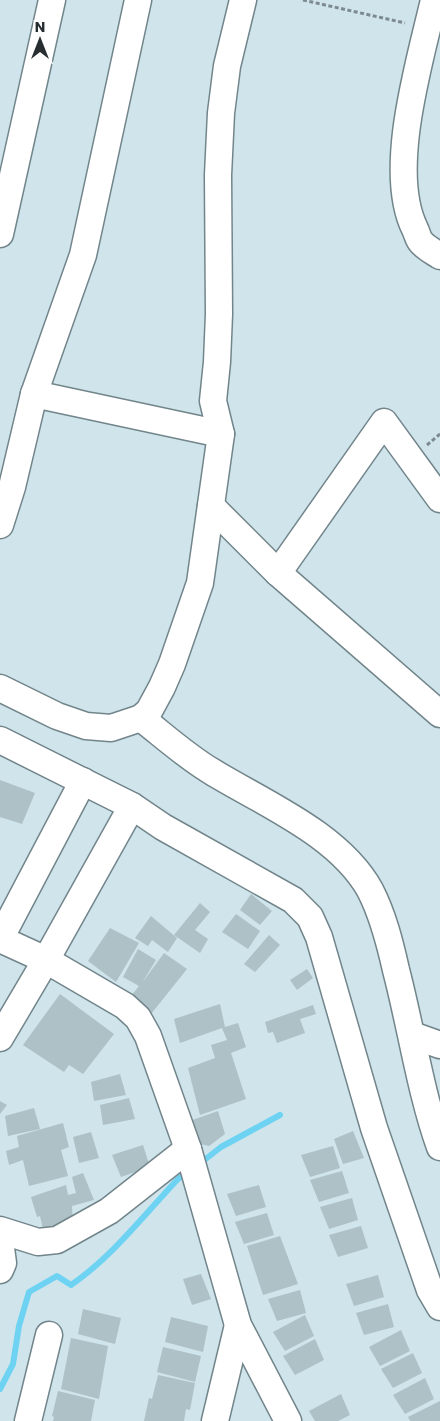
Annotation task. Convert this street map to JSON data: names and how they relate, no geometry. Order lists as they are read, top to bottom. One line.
{"north":"top"}
